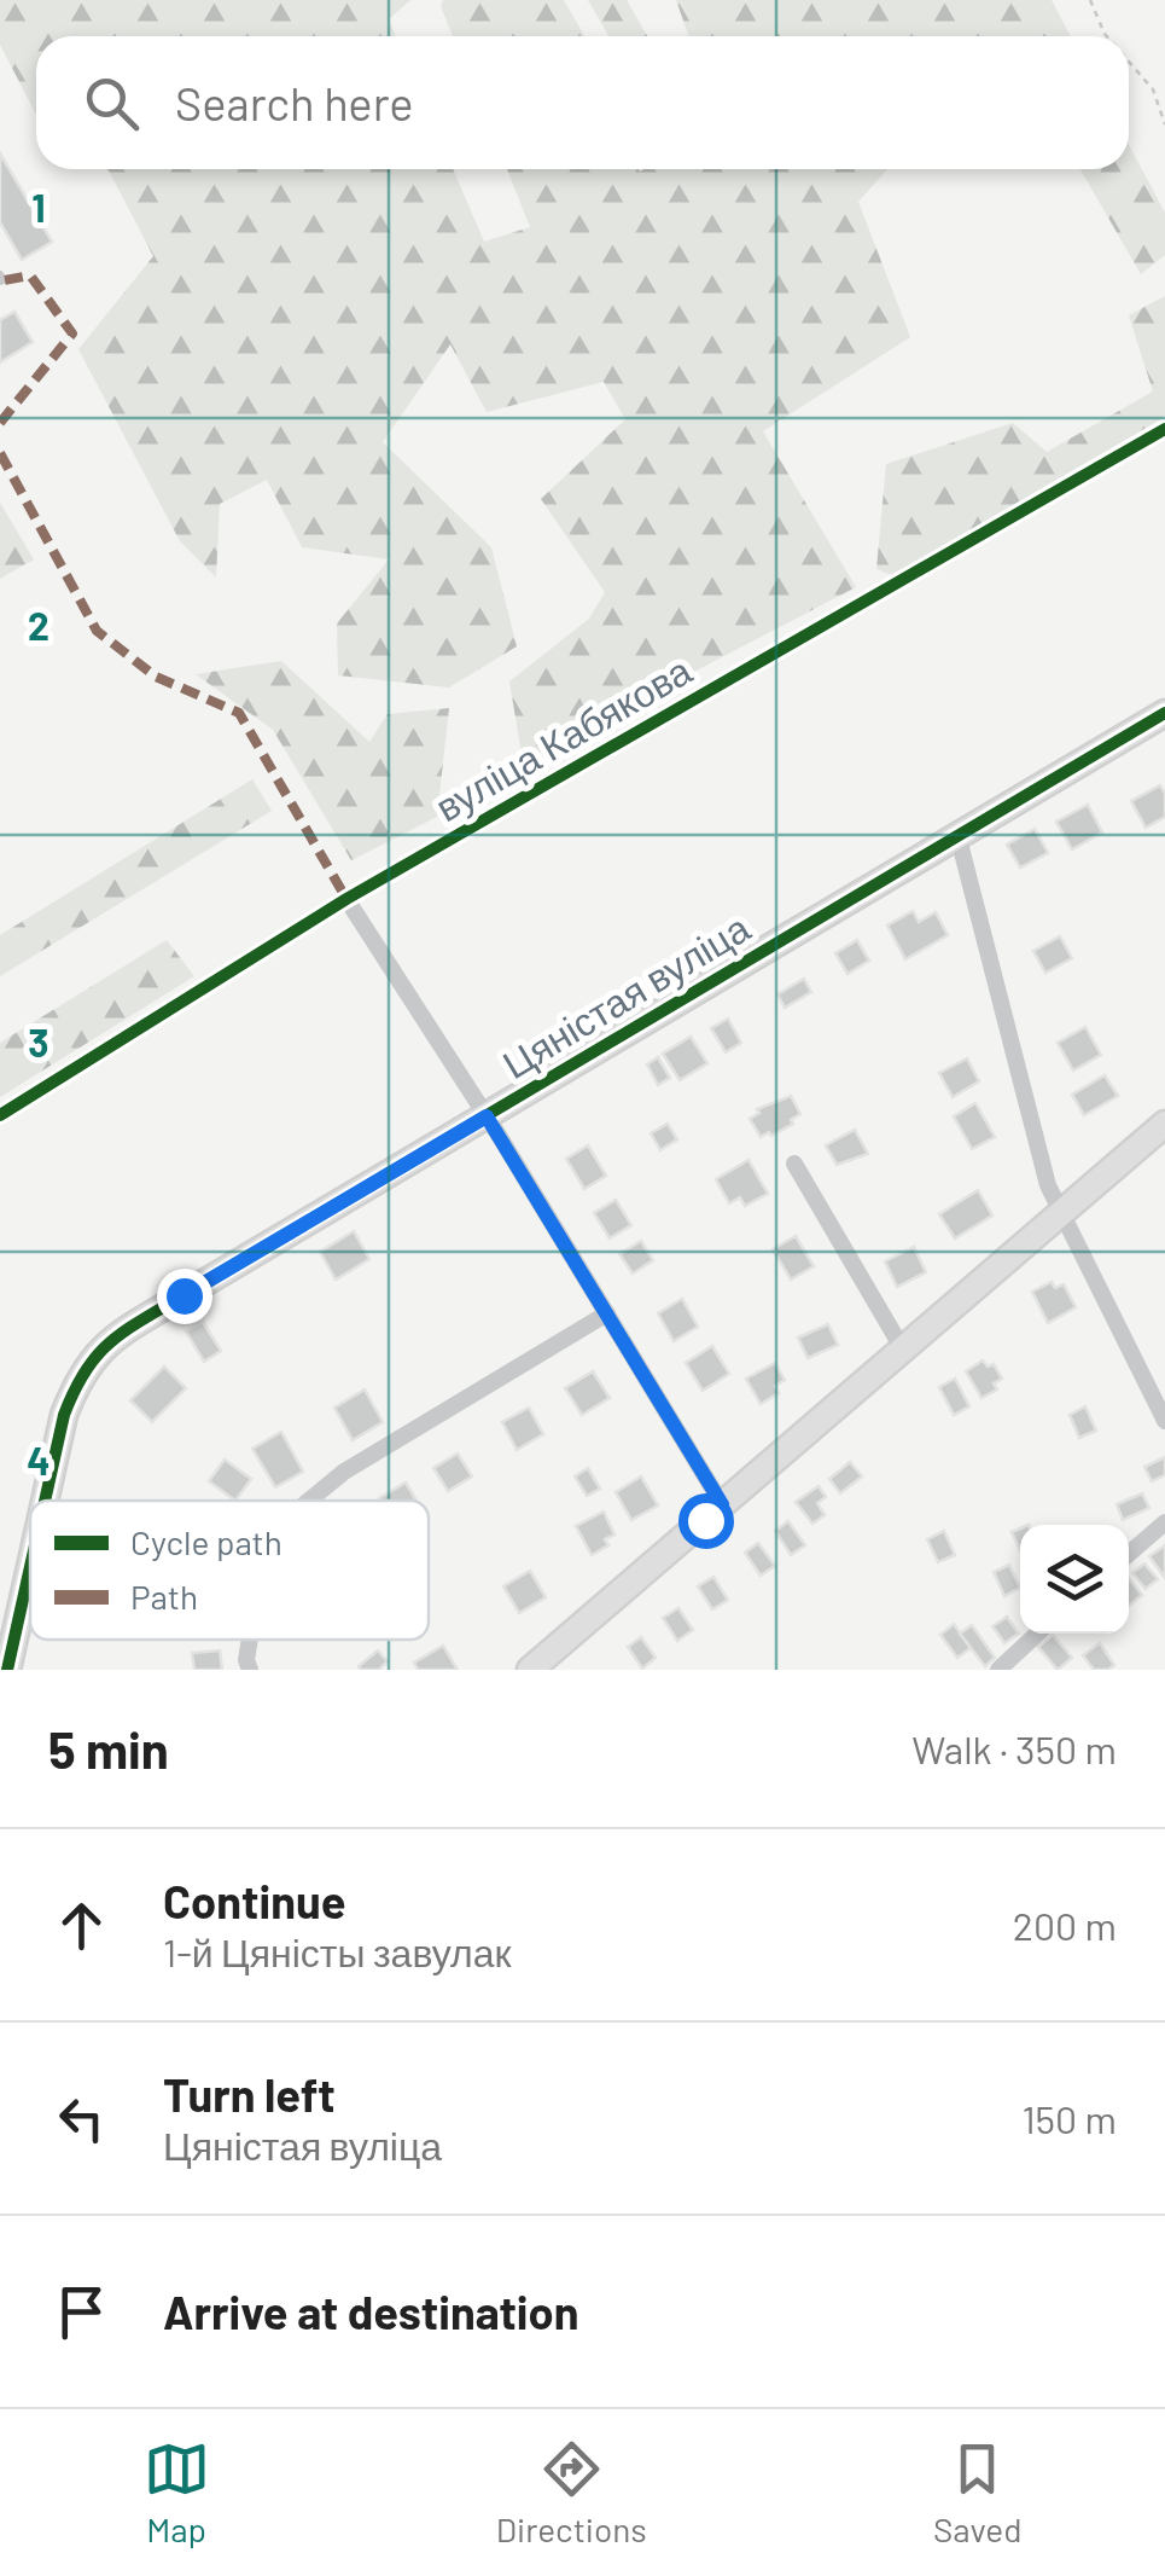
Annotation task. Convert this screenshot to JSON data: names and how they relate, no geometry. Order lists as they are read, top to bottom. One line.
{"streets":{"street":["вуліца Кабякова","Цяністая вуліца"]},"legend":["Cycle path","Path"],"page":{"search":"Search here","heading":["5 min","Walk · 350 m"],"list":[["Continue","1-й Цяністы завулак","200 m"],["Turn left","Цяністая вуліца","150 m"],"Arrive at destination"],"nav":["Map","Directions","Saved"]},"grid":{"rows":["1","2","3","4"]}}
